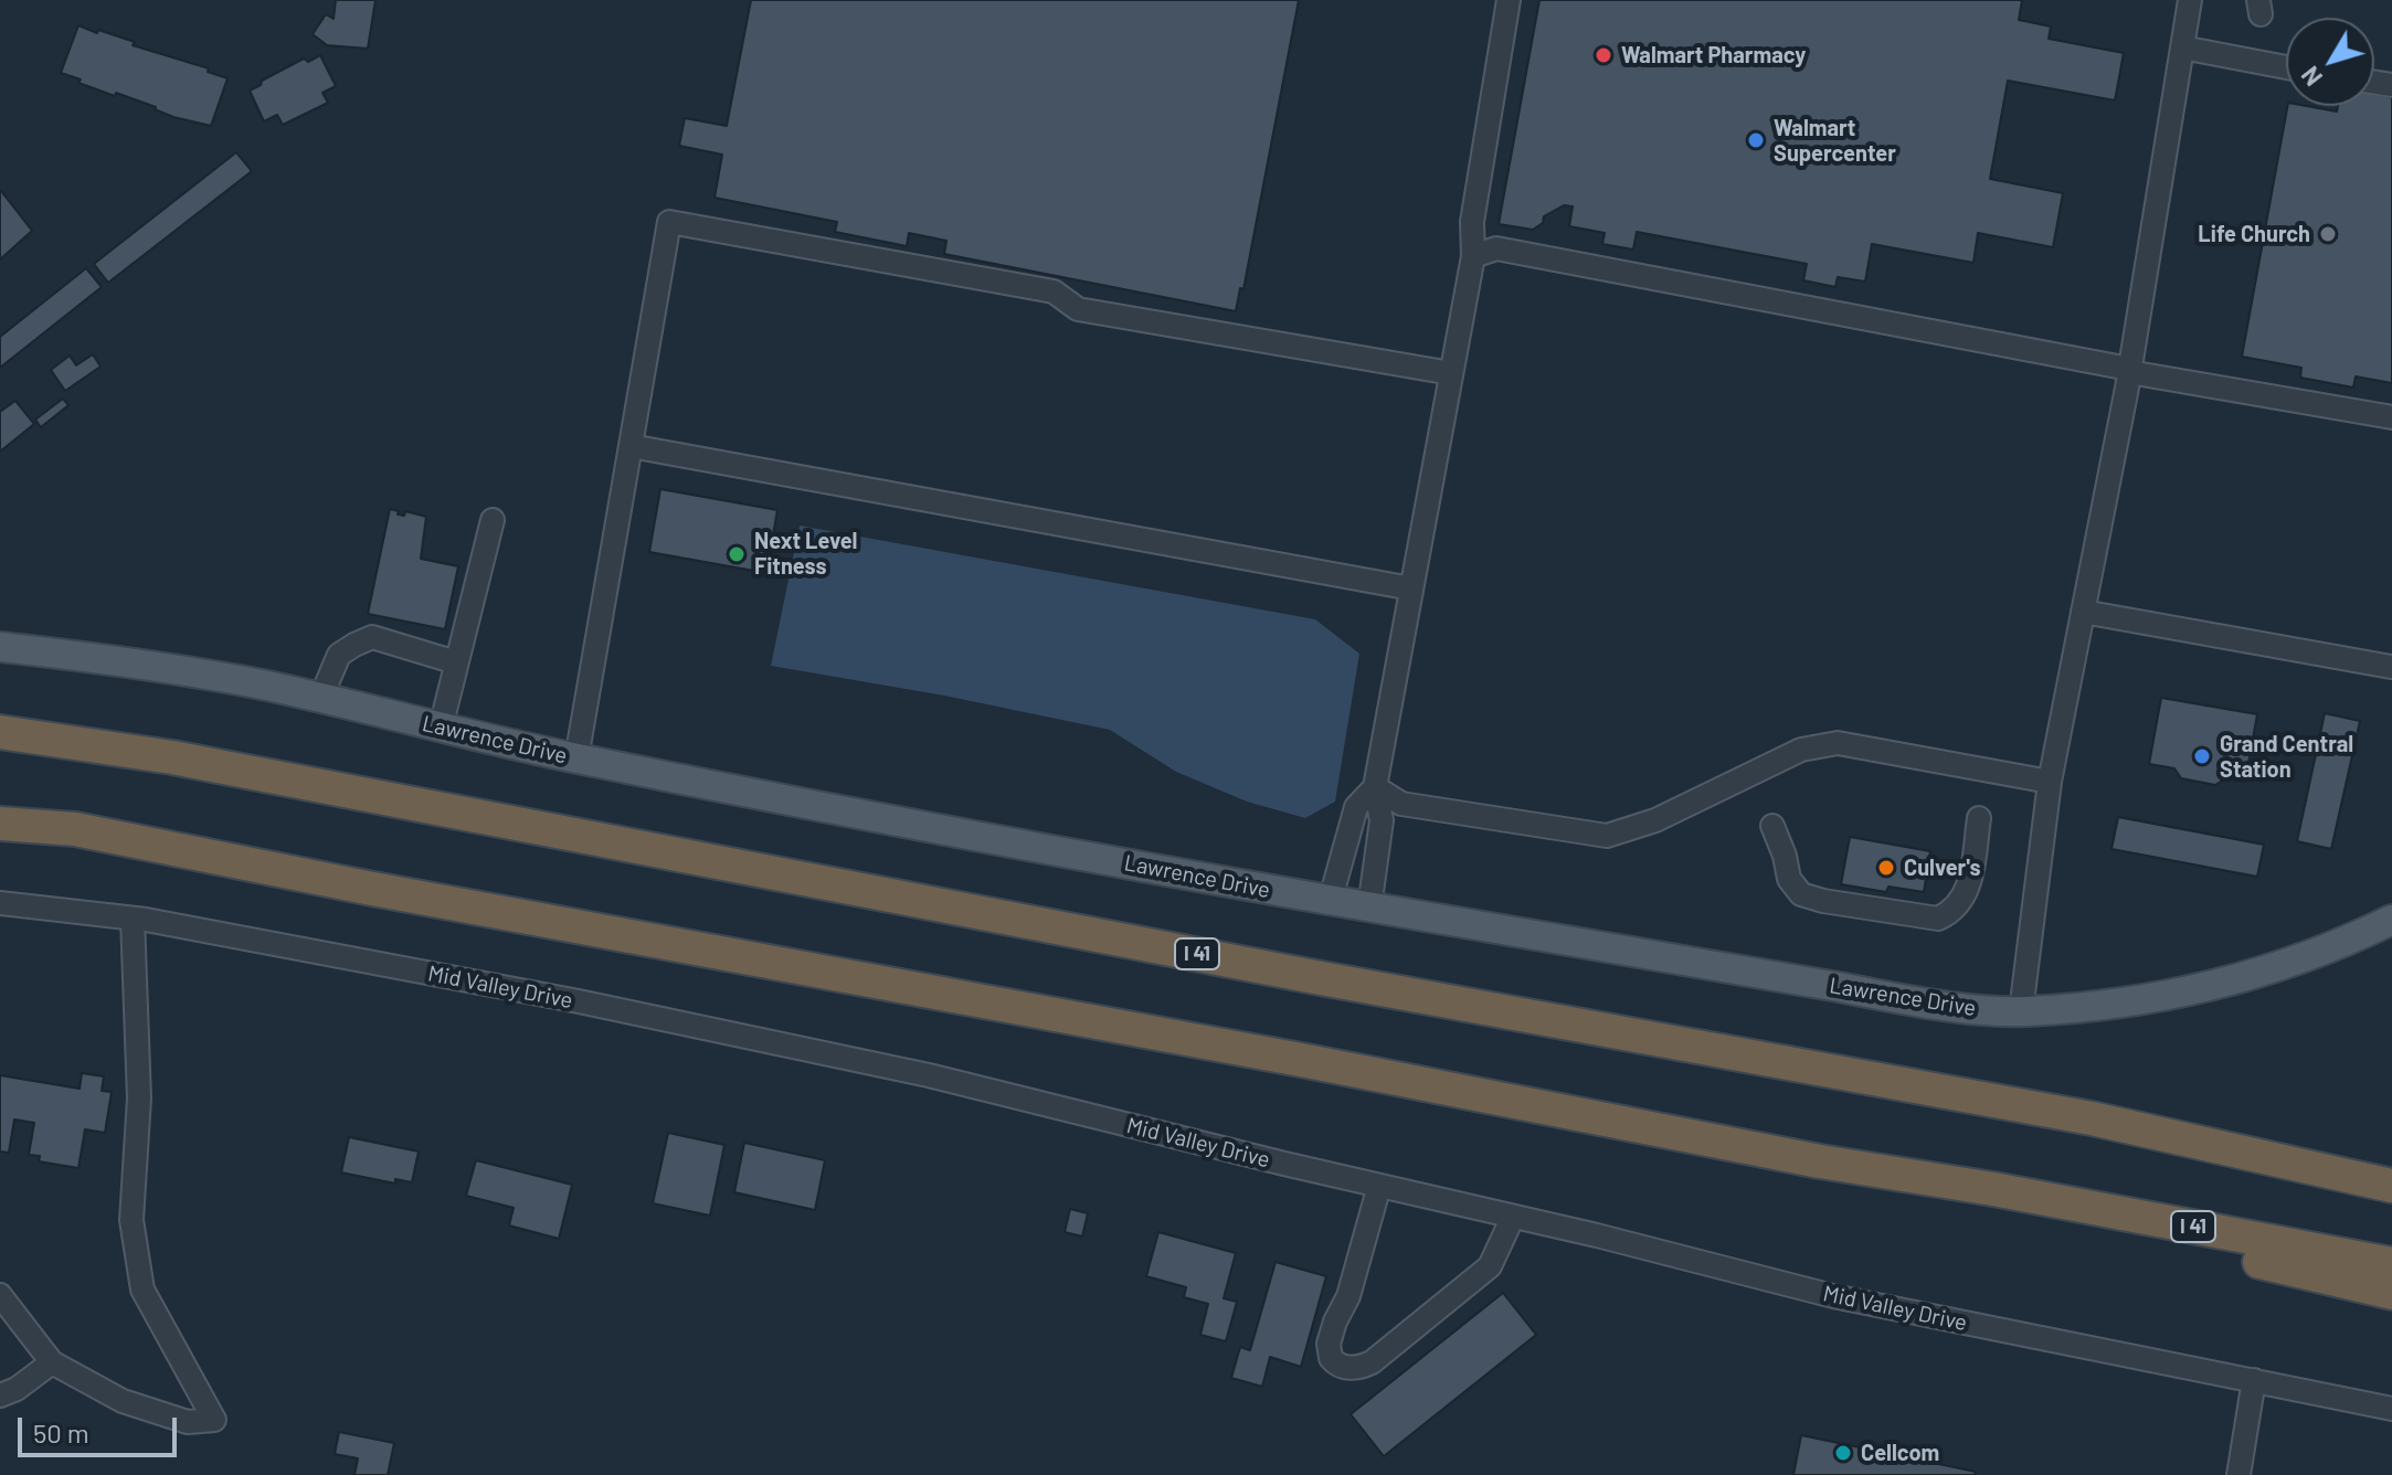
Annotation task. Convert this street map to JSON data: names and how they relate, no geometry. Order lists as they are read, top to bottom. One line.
{"streets":{"highway":["I 41"],"main road":["Lawrence Drive"],"street":["Mid Valley Drive"]},"places":["Walmart Pharmacy","Walmart Supercenter","Life Church","Next Level Fitness","Grand Central Station","Culver's","Cellcom"],"scale_bar":"50 m","north":"bottom left"}
